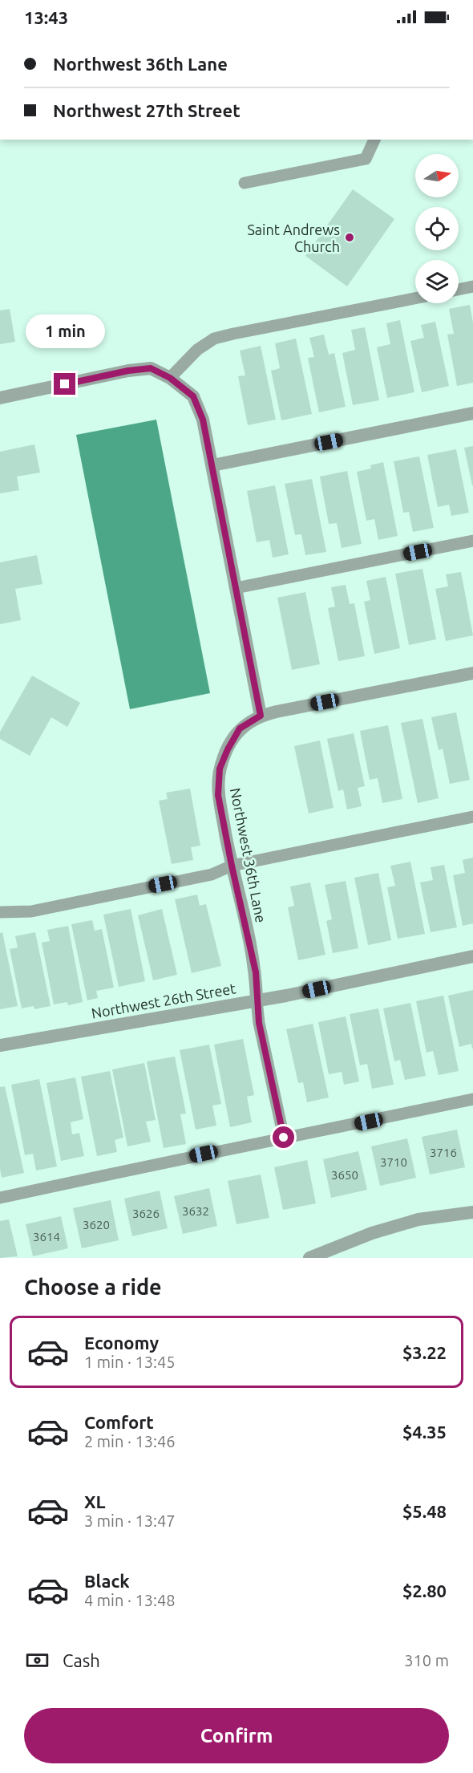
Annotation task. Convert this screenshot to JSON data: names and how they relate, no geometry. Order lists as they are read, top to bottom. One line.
{"streets":{"street":["Northwest 36th Lane","Northwest 26th Street"]},"crossings":[["Northwest 36th Lane","Northwest 26th Street"]],"places":["Saint Andrews Church"],"house_numbers":["3716","3710","3650","3632","3626","3620","3614"],"north":"right","page":{"status":"13:43","banner":["Northwest 36th Lane","Northwest 27th Street"],"bubble":"1 min","heading":"Choose a ride","list":[{"name":"Economy","note":"1 min · 13:45","value":"$3.22"},{"name":"Comfort","note":"2 min · 13:46","value":"$4.35"},{"name":"XL","note":"3 min · 13:47","value":"$5.48"},{"name":"Black","note":"4 min · 13:48","value":"$2.80"}],"pay":["Cash","310 m"],"buttons":"Confirm"}}
